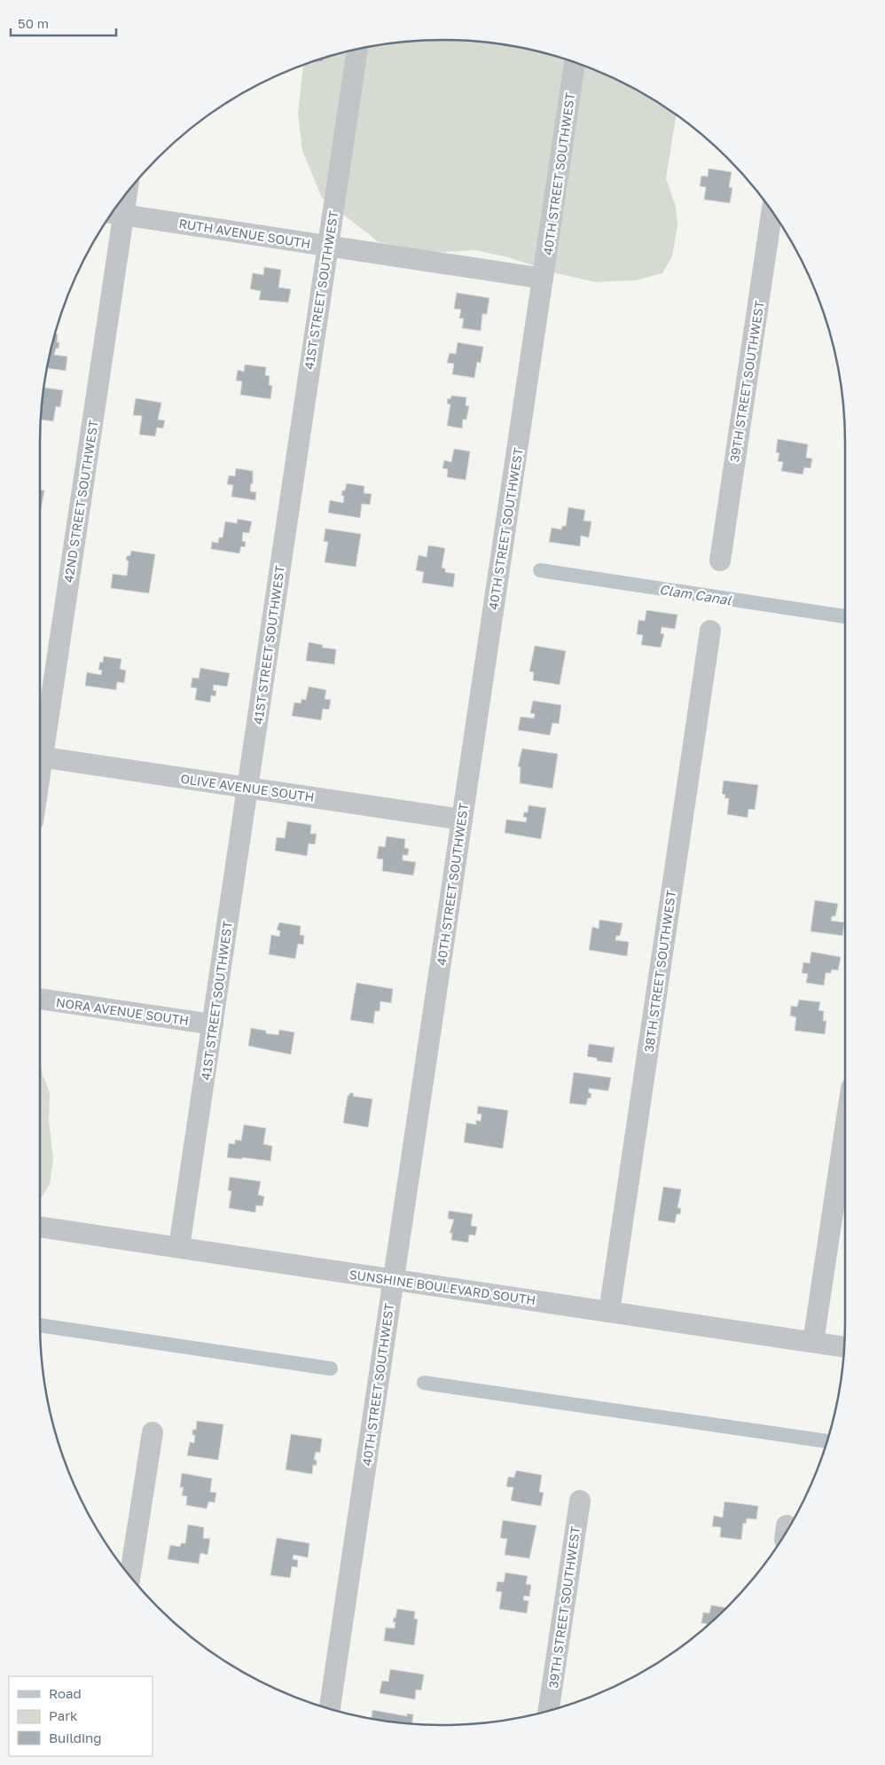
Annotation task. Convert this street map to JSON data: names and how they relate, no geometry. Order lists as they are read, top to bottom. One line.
{"streets":{"street":["40TH STREET SOUTHWEST","RUTH AVENUE SOUTH","41ST STREET SOUTHWEST","39TH STREET SOUTHWEST","42ND STREET SOUTHWEST","OLIVE AVENUE SOUTH","38TH STREET SOUTHWEST","NORA AVENUE SOUTH","SUNSHINE BOULEVARD SOUTH"]},"crossings":[["40TH STREET SOUTHWEST","RUTH AVENUE SOUTH"],["40TH STREET SOUTHWEST","OLIVE AVENUE SOUTH"],["40TH STREET SOUTHWEST","SUNSHINE BOULEVARD SOUTH"],["RUTH AVENUE SOUTH","41ST STREET SOUTHWEST"],["RUTH AVENUE SOUTH","42ND STREET SOUTHWEST"],["41ST STREET SOUTHWEST","OLIVE AVENUE SOUTH"],["41ST STREET SOUTHWEST","NORA AVENUE SOUTH"],["41ST STREET SOUTHWEST","SUNSHINE BOULEVARD SOUTH"],["38TH STREET SOUTHWEST","SUNSHINE BOULEVARD SOUTH"]],"water":["Clam Canal"],"legend":["Road","Park","Building"],"scale_bar":"50 m"}
